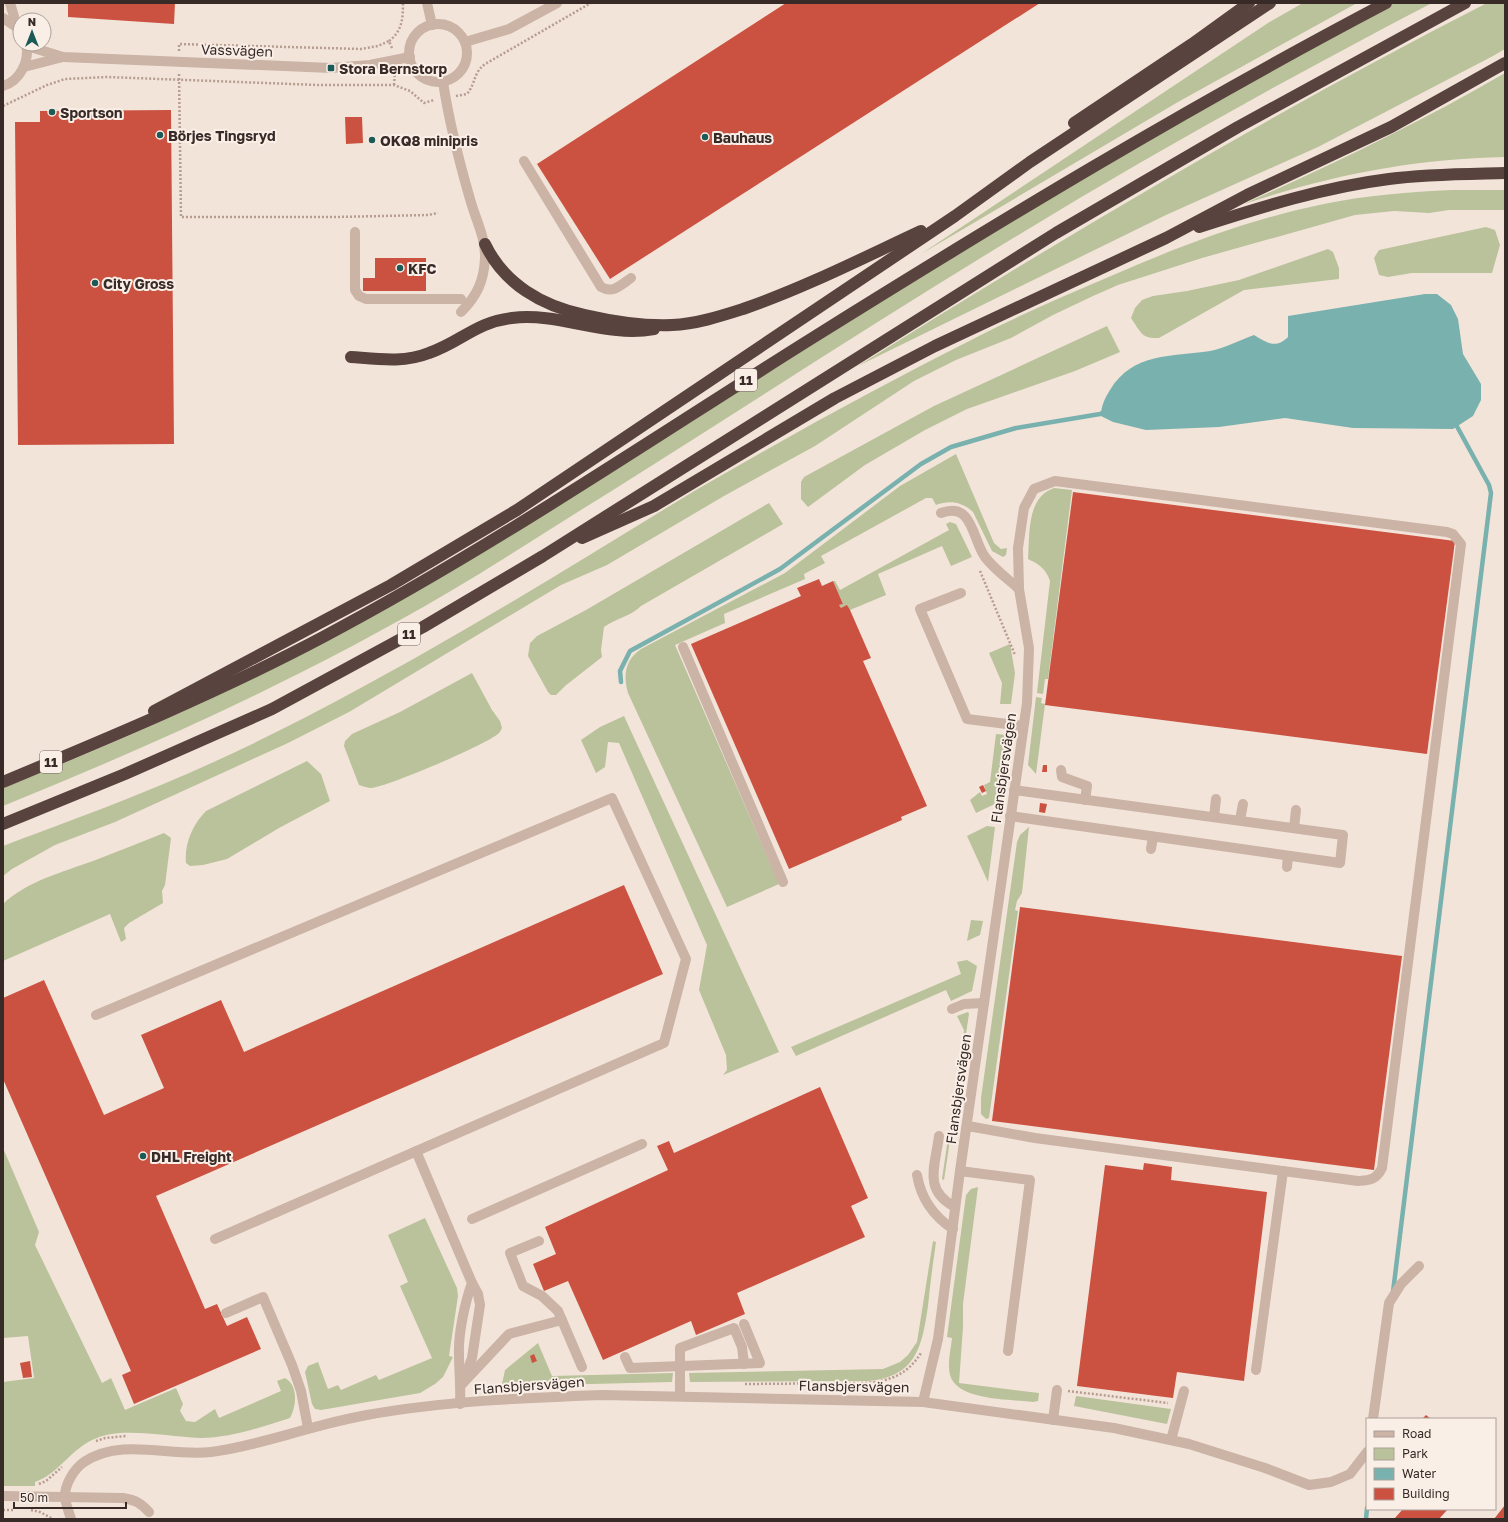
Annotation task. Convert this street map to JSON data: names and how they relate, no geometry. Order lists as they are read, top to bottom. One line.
{"streets":{"highway":["11"],"street":["Vassvägen","Flansbjersvägen"]},"places":{"transit":["Stora Bernstorp"],"other":["Sportson","Börjes Tingsryd","Bauhaus","OKQ8 minipris","KFC","City Gross","DHL Freight"]},"legend":["Road","Park","Water","Building"],"scale_bar":"50 m","north":"top"}
